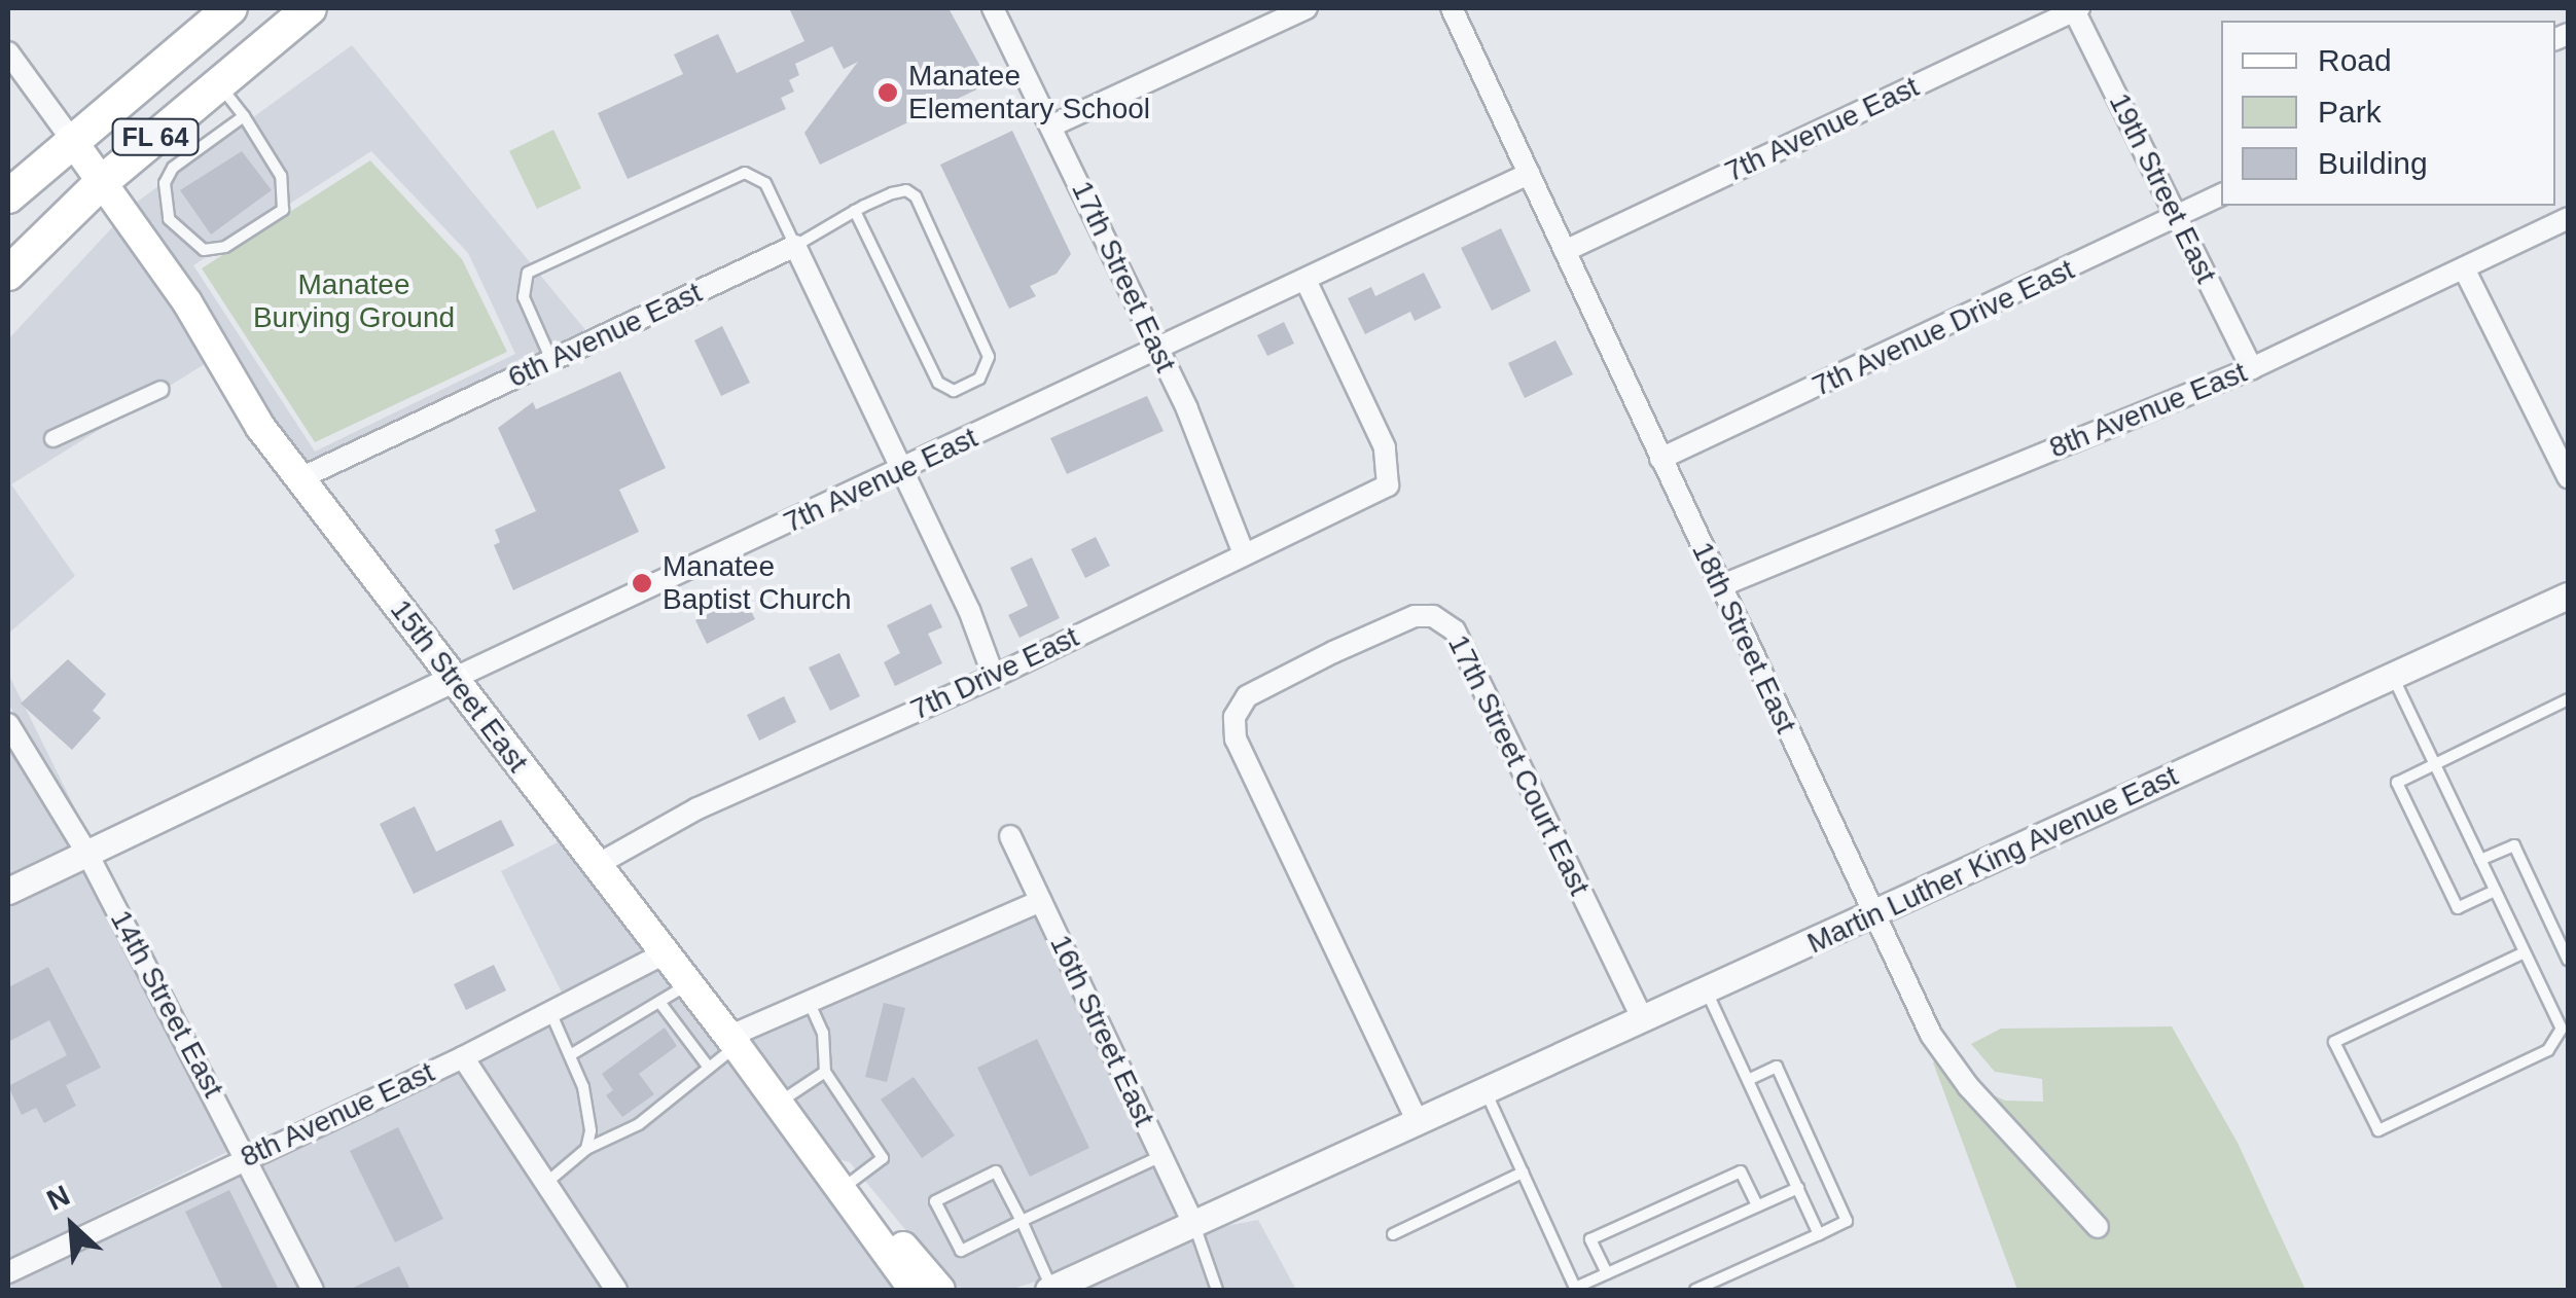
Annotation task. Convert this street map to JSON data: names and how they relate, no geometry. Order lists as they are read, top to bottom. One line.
{"streets":{"main road":["FL 64","15th Street East"],"street":["7th Avenue East","19th Street East","17th Street East","7th Avenue Drive East","6th Avenue East","8th Avenue East","18th Street East","7th Drive East","17th Street Court East","Martin Luther King Avenue East","14th Street East","16th Street East"]},"crossings":[["7th Avenue East","19th Street East"],["7th Avenue East","17th Street East"],["7th Avenue East","18th Street East"],["7th Avenue East","7th Drive East"],["7th Avenue East","15th Street East"],["7th Avenue East","14th Street East"],["FL 64","15th Street East"],["19th Street East","7th Avenue Drive East"],["19th Street East","8th Avenue East"],["17th Street East","7th Drive East"],["7th Avenue Drive East","18th Street East"],["6th Avenue East","15th Street East"],["8th Avenue East","18th Street East"],["8th Avenue East","15th Street East"],["8th Avenue East","14th Street East"],["18th Street East","Martin Luther King Avenue East"],["7th Drive East","15th Street East"],["17th Street Court East","Martin Luther King Avenue East"],["Martin Luther King Avenue East","16th Street East"]],"parks":["Manatee Burying Ground"],"places":["Manatee Elementary School","Manatee Baptist Church"],"legend":["Road","Park","Building"],"north":"top left"}
